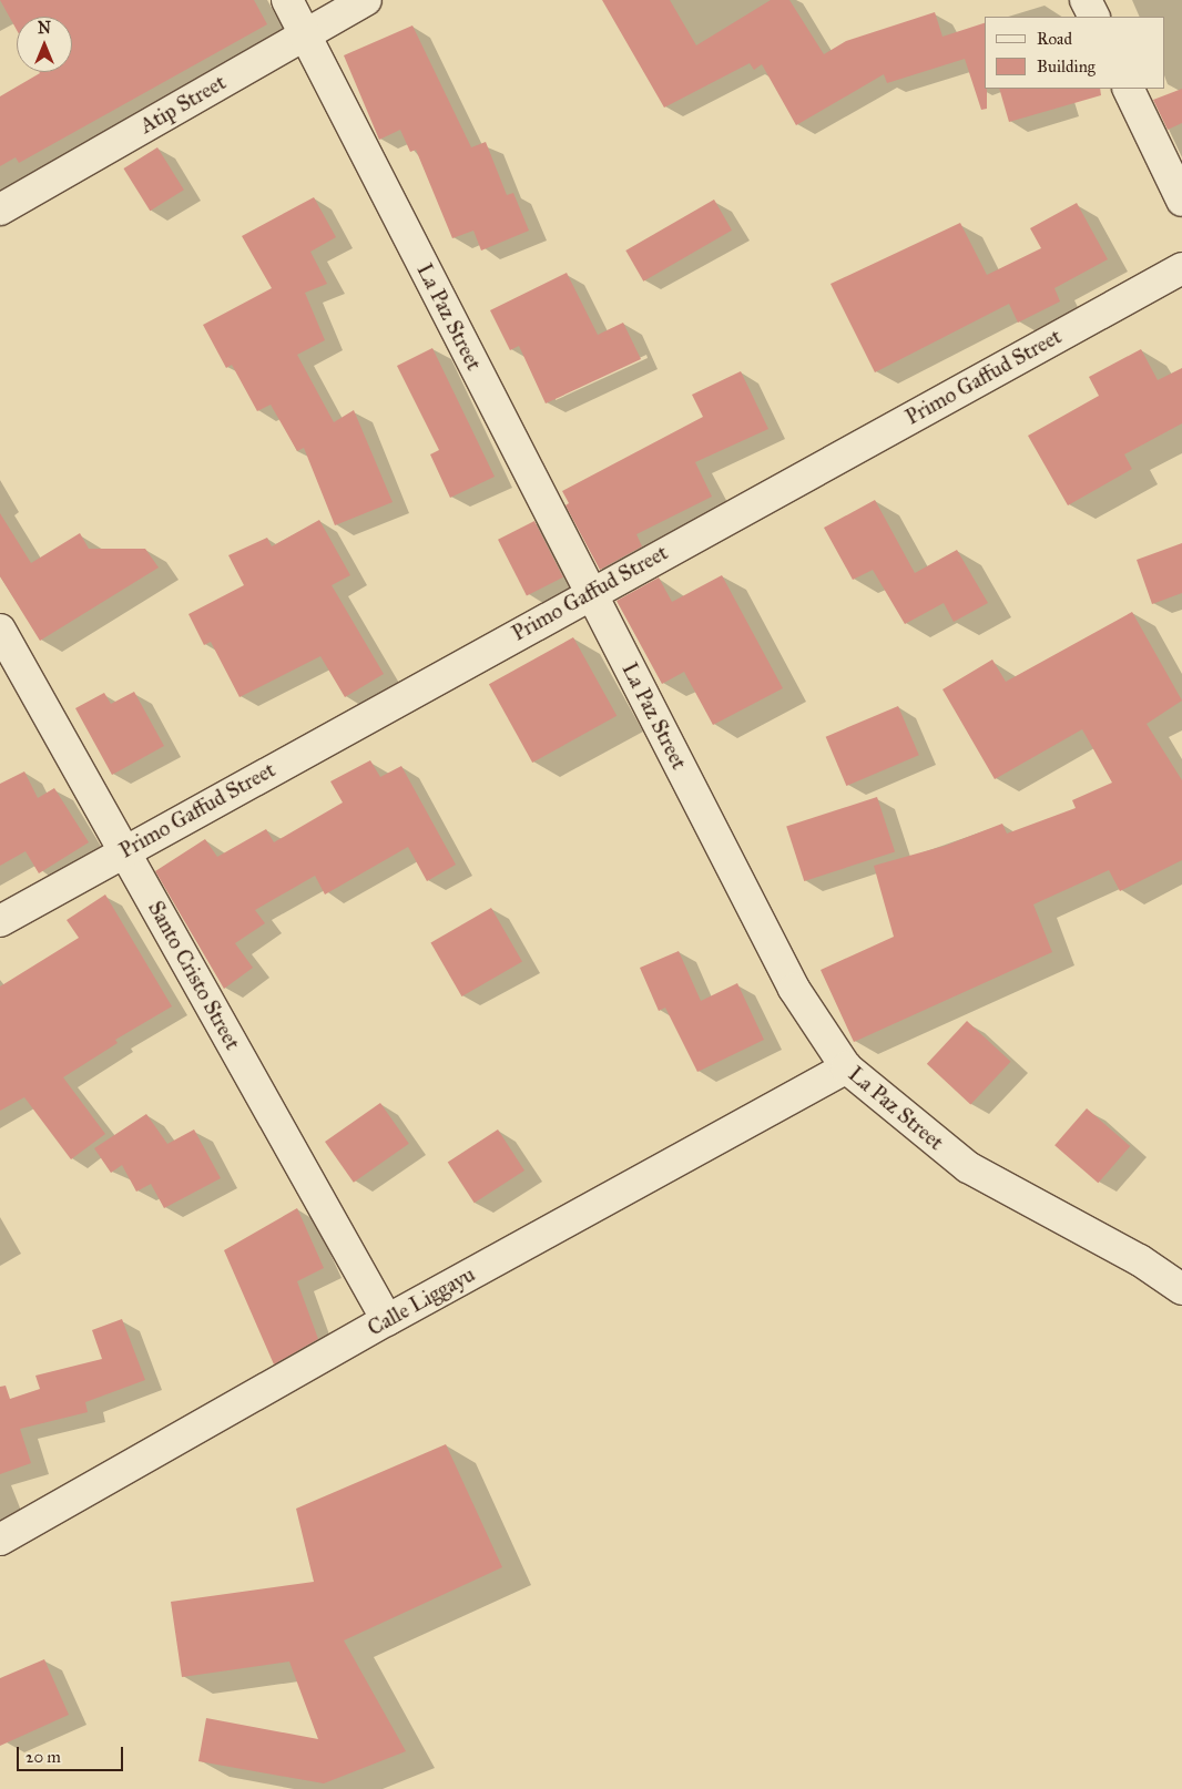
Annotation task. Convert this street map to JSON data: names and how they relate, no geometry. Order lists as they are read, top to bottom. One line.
{"streets":{"street":["Atip Street","La Paz Street","Primo Gaffud Street","Santo Cristo Street","Calle Liggayu"]},"crossings":[["Atip Street","La Paz Street"],["La Paz Street","Primo Gaffud Street"],["La Paz Street","Calle Liggayu"],["Primo Gaffud Street","Santo Cristo Street"],["Santo Cristo Street","Calle Liggayu"]],"legend":["Road","Building"],"scale_bar":"20 m","north":"top"}
